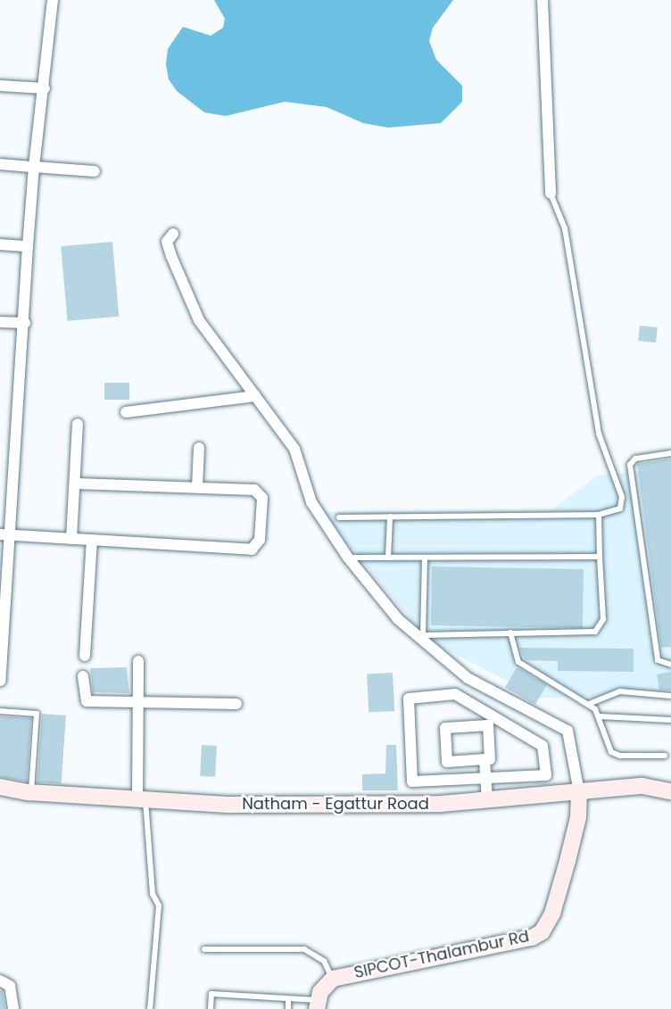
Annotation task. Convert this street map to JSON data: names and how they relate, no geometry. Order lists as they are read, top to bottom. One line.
{"streets":{"street":["Natham - Egattur Road","SIPCOT-Thalambur Rd"]},"crossings":[["Natham - Egattur Road","SIPCOT-Thalambur Rd"]]}
